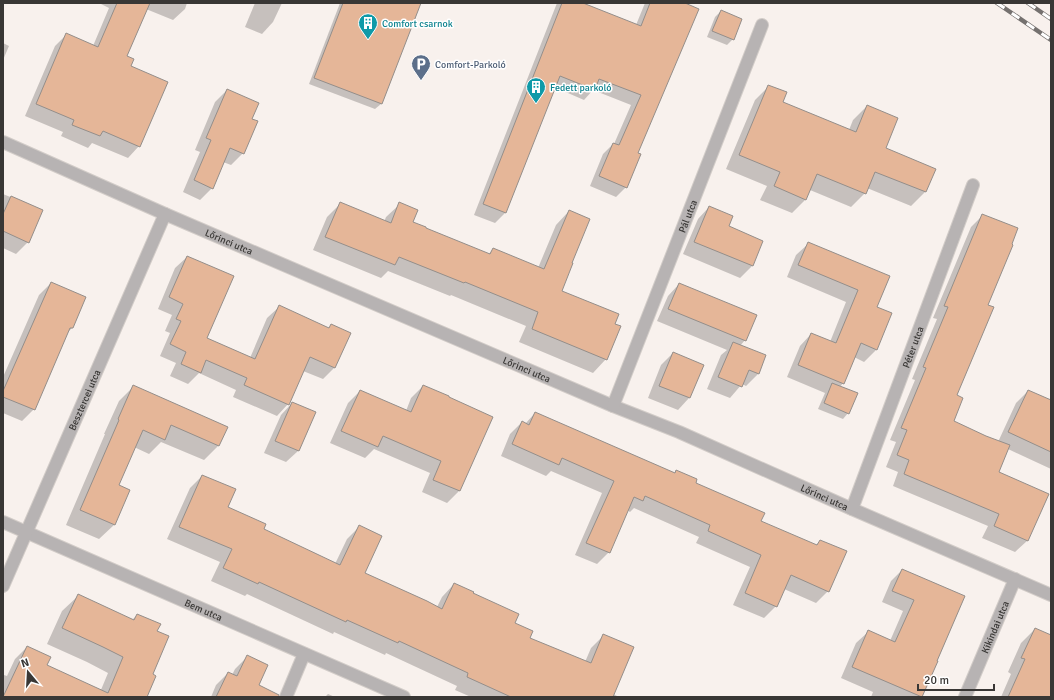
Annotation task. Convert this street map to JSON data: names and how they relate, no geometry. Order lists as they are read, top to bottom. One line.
{"streets":{"street":["Pál utca","Lőrinci utca","Péter utca","Besztercei utca","Bem utca","Kikindai utca"]},"crossings":[["Pál utca","Lőrinci utca"],["Lőrinci utca","Péter utca"],["Lőrinci utca","Besztercei utca"],["Lőrinci utca","Kikindai utca"],["Besztercei utca","Bem utca"]],"places":{"building":["Comfort csarnok","Fedett parkoló"],"parking":["Comfort-Parkoló"]},"scale_bar":"20 m","north":"top"}
